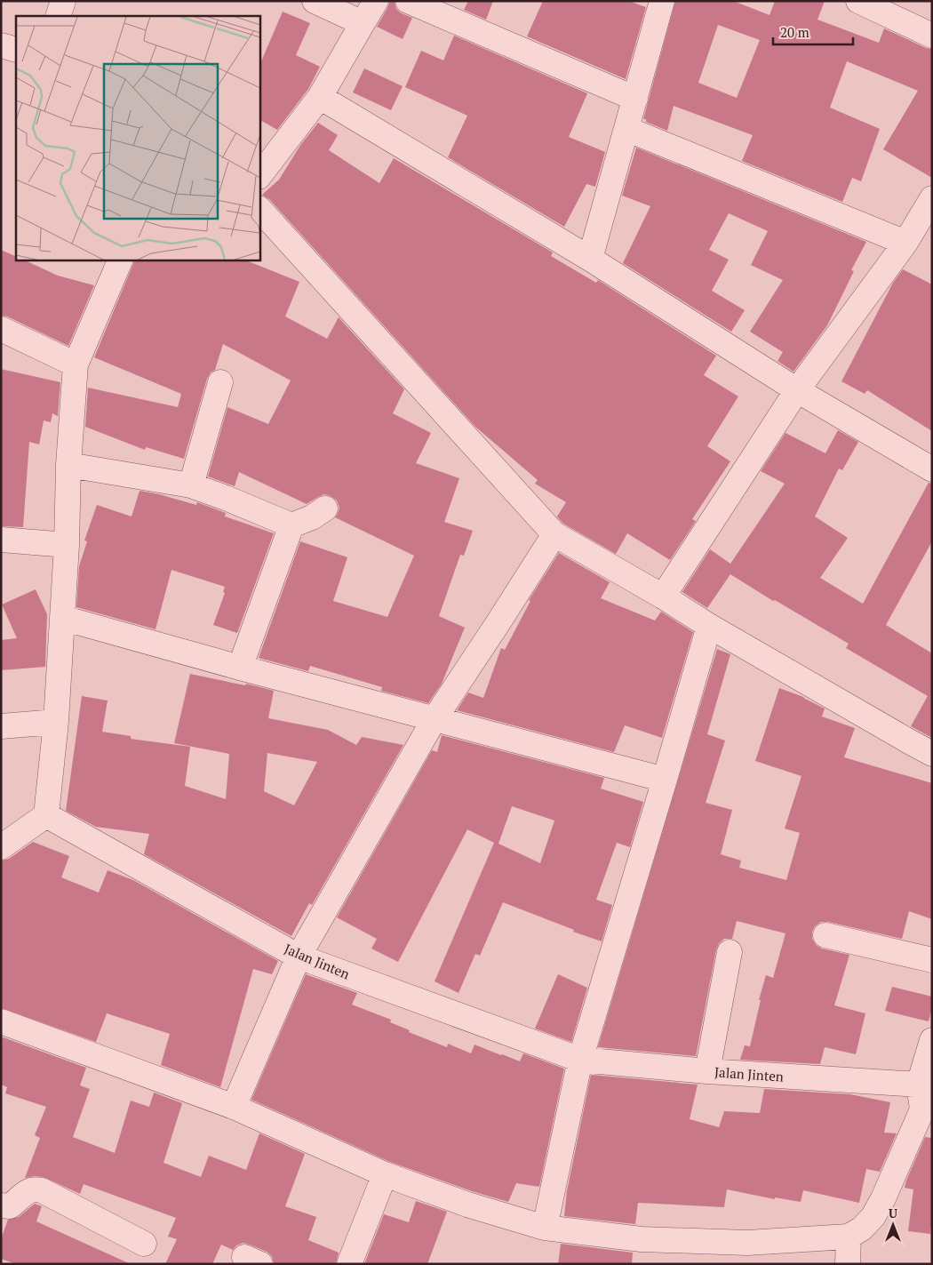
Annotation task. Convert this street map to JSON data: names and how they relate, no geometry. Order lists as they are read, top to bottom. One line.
{"streets":{"street":["Jalan Jinten"]},"scale_bar":"20 m","north":"top"}
